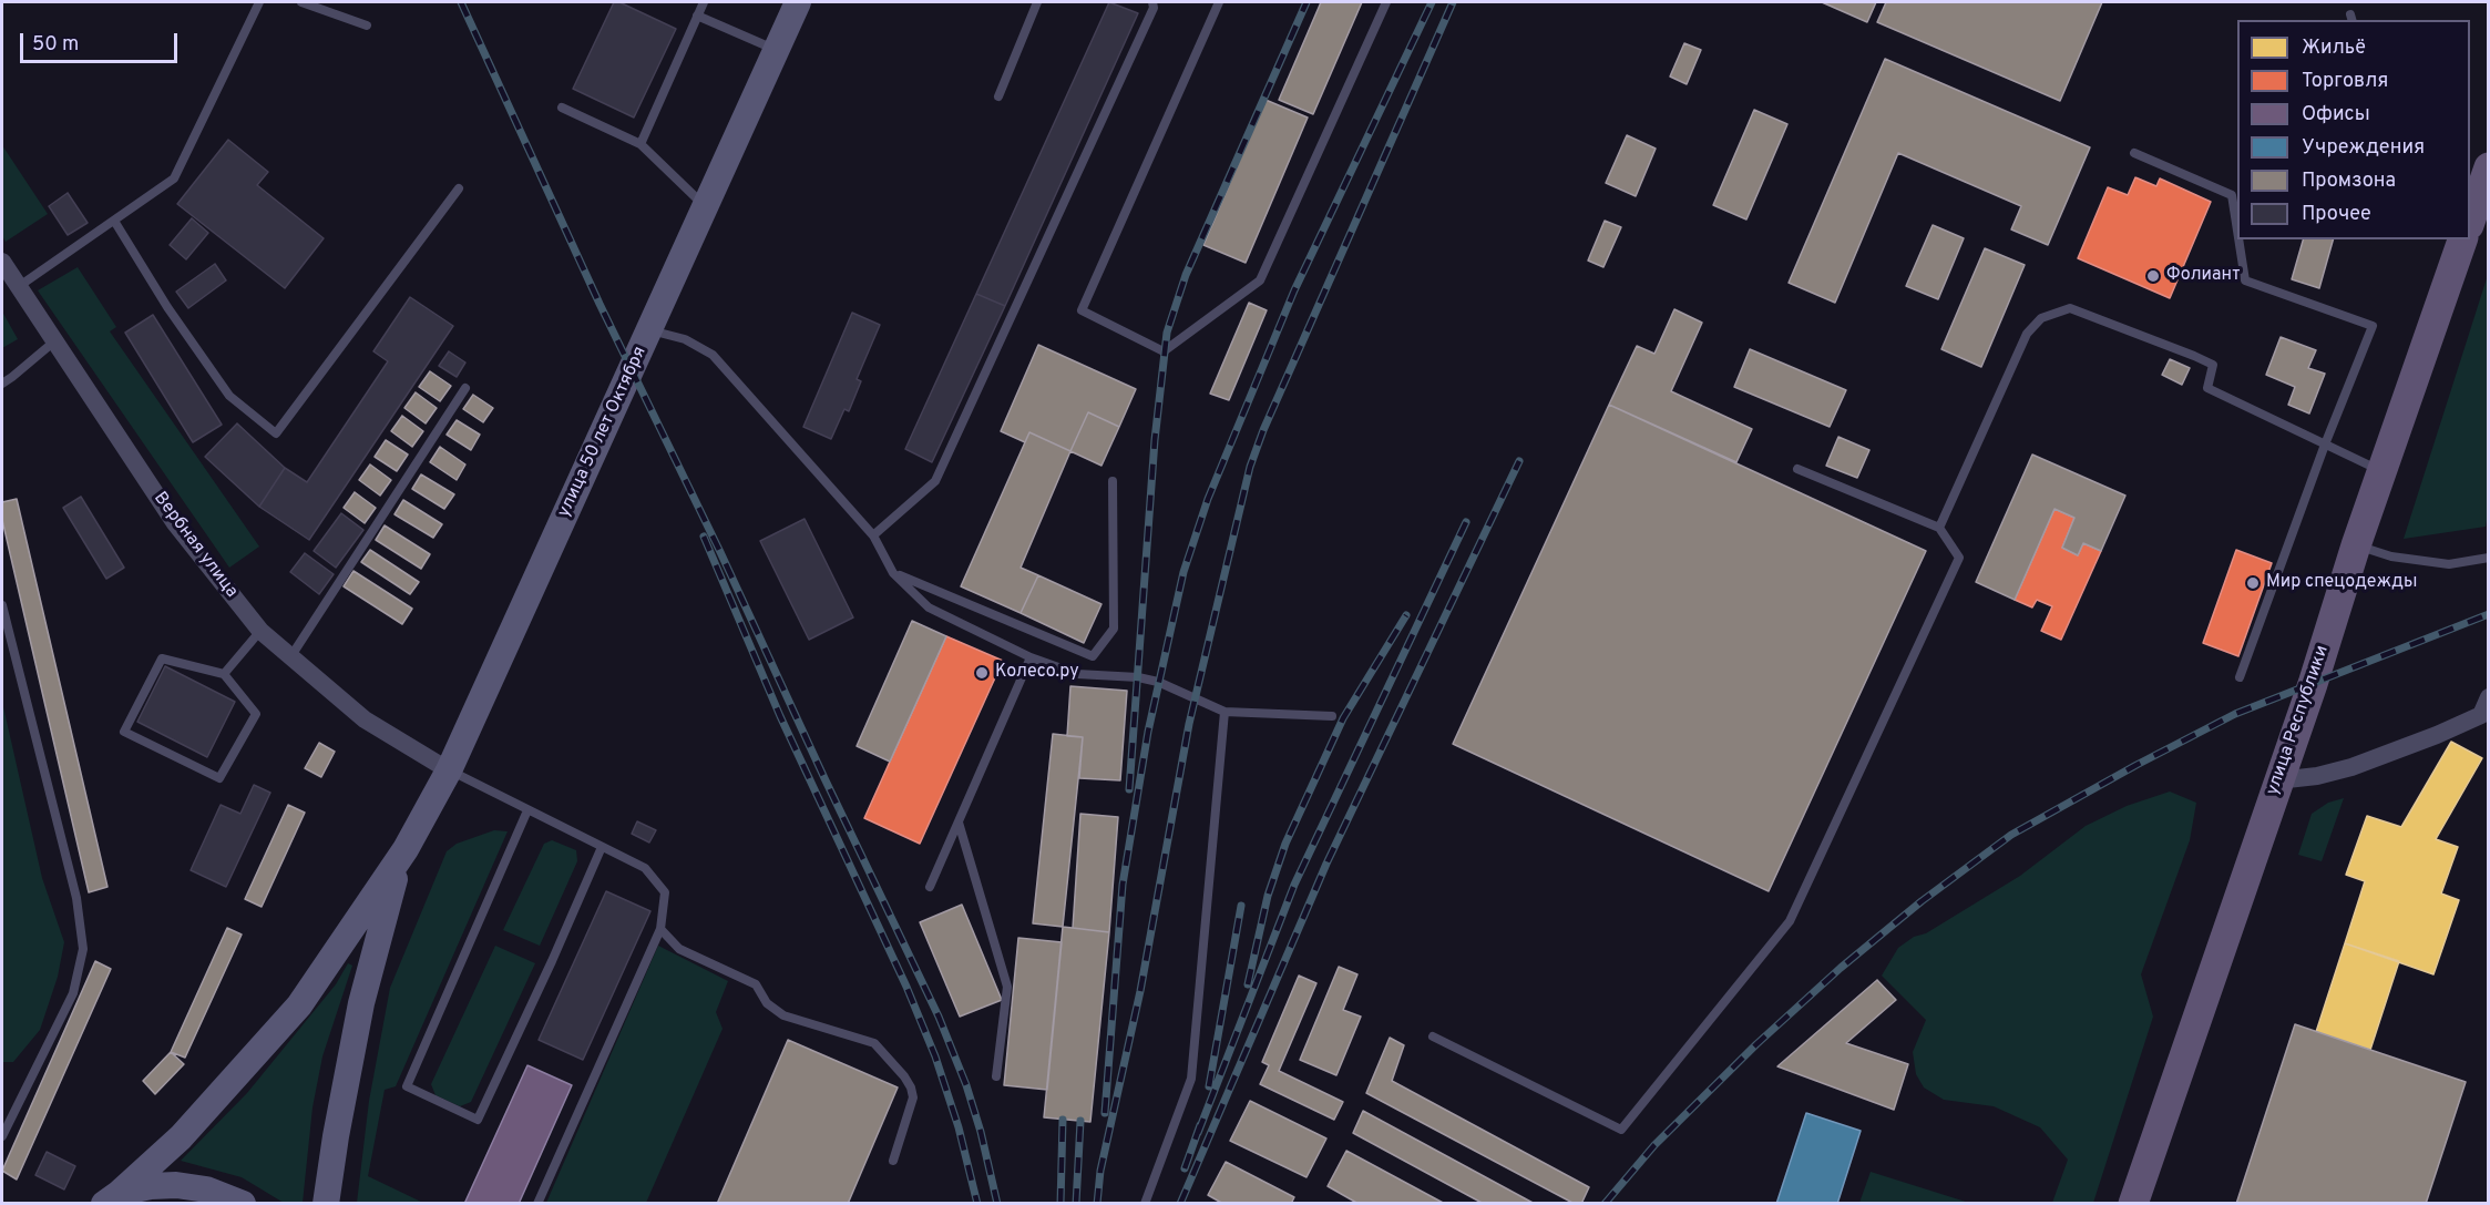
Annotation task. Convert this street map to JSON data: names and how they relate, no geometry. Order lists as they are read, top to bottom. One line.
{"streets":{"main road":["улица 50 лет Октября","улица Республики"],"street":["Вербная улица"]},"crossings":[["улица 50 лет Октября","Вербная улица"]],"places":["Фолиант","Мир спецодежды","Колесо.ру"],"legend":["Жильё","Торговля","Офисы","Учреждения","Промзона","Прочее"],"scale_bar":"50 m"}
